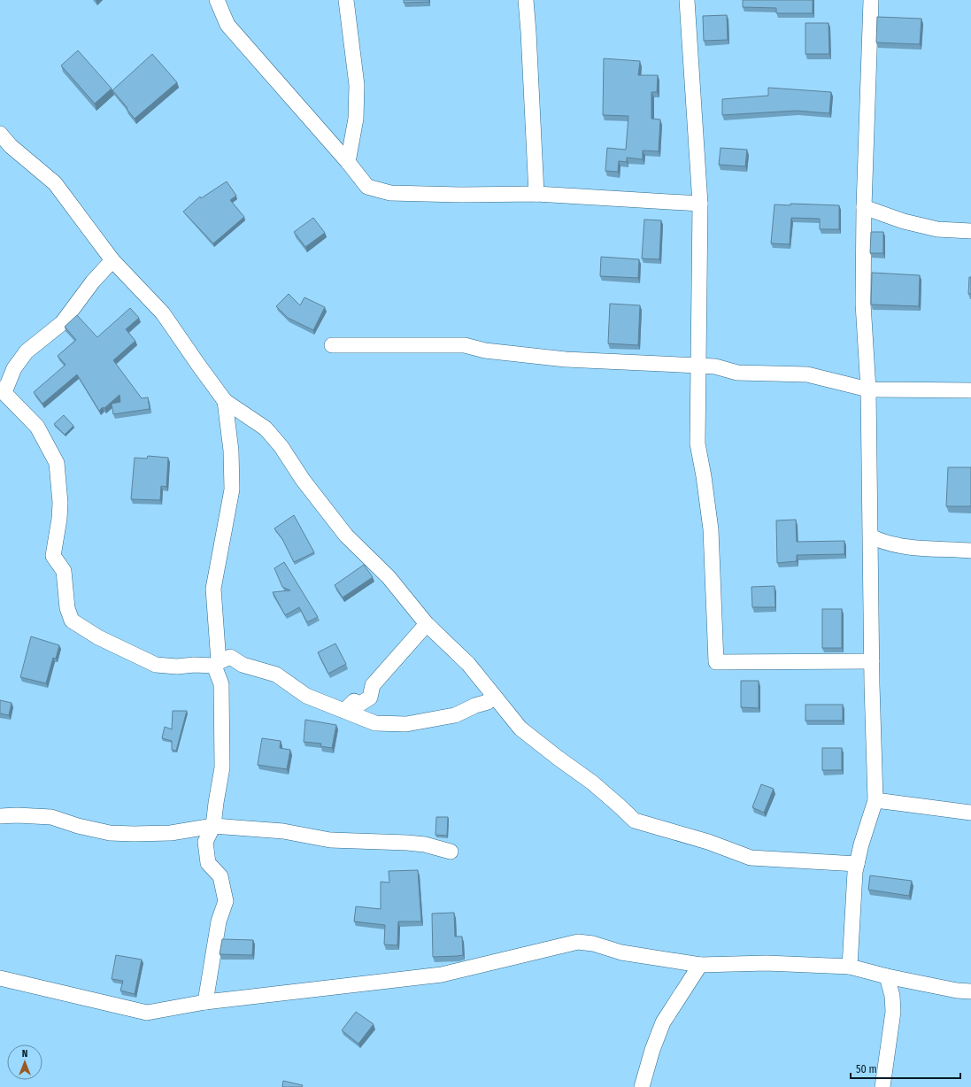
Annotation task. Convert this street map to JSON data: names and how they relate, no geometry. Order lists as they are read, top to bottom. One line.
{"scale_bar":"50 m","north":"top"}
